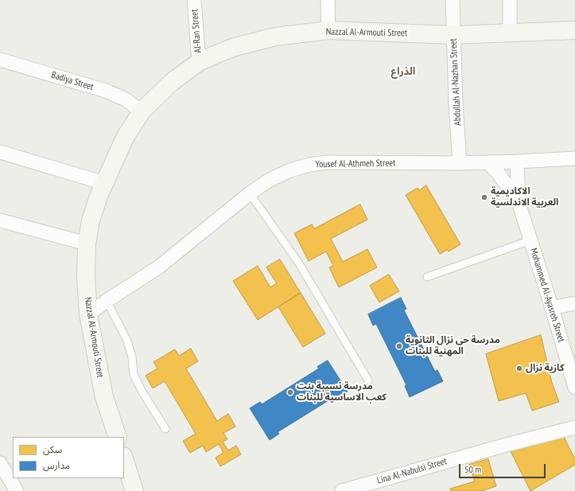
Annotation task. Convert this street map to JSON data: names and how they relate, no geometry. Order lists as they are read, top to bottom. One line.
{"streets":{"street":["Al-Ran Street","Nazzal Al-Armouti Street","Badiya Street","Abdullah Al-Nazhan Street","Yousef Al-Athmeh Street","Mohammed Al-Ayasreh Street","Lina Al-Nabulsi Street"]},"crossings":[["Al-Ran Street","Nazzal Al-Armouti Street"],["Nazzal Al-Armouti Street","Badiya Street"],["Nazzal Al-Armouti Street","Abdullah Al-Nazhan Street"],["Nazzal Al-Armouti Street","Yousef Al-Athmeh Street"],["Abdullah Al-Nazhan Street","Yousef Al-Athmeh Street"],["Yousef Al-Athmeh Street","Mohammed Al-Ayasreh Street"]],"districts":["الذراع"],"places":["الاكاديمية العربية الاندلسية","مدرسة حي نزال الثانوية المهنية للبنات","كازية نزال","مدرسة نسيبة بنت كعب الاساسية للبنات"],"legend":["سكن","مدارس"],"scale_bar":"50 m"}
